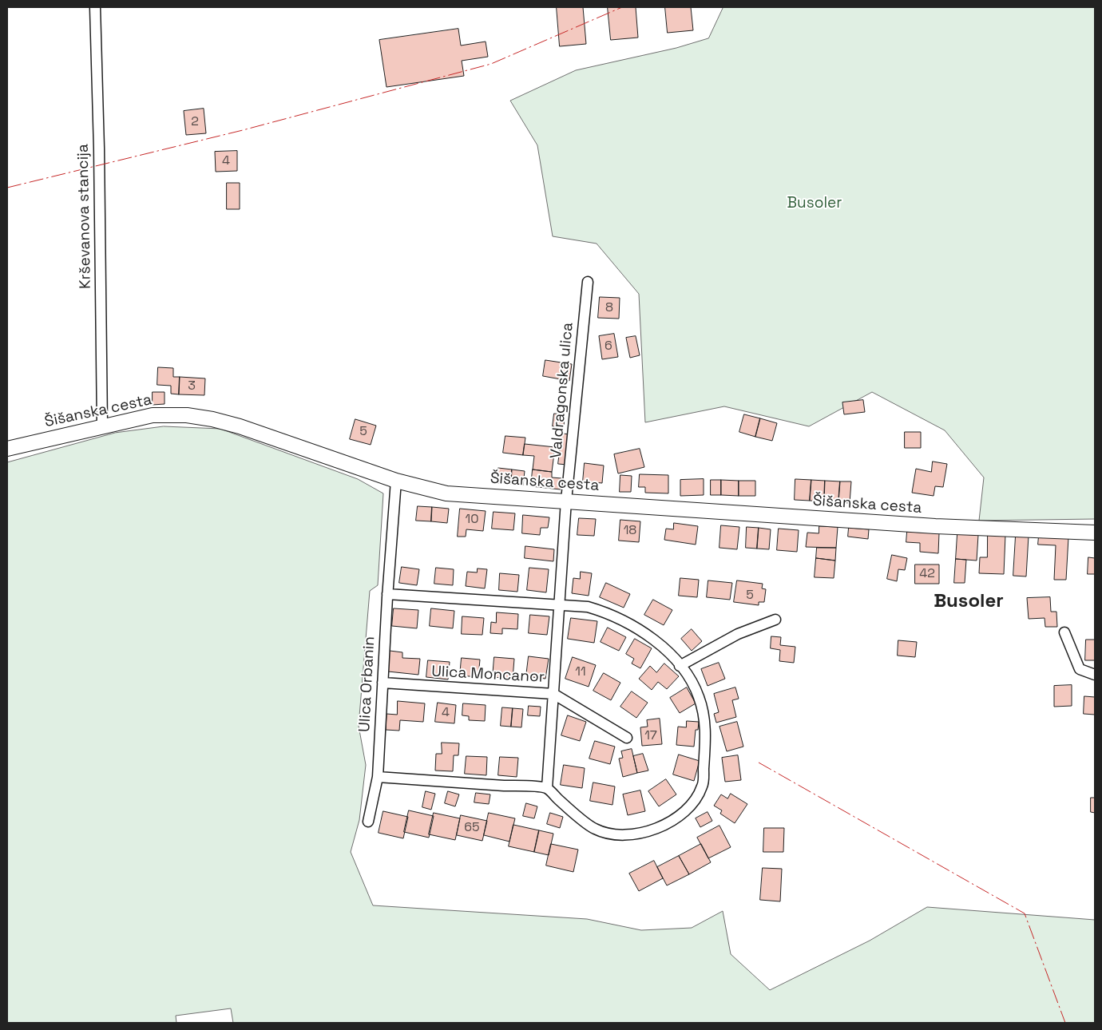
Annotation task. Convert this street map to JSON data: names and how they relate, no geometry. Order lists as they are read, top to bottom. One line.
{"streets":{"main road":["Šišanska cesta"],"street":["Krševanova stancija","Valdragonska ulica","Ulica Moncanor","Ulica Orbanin"]},"crossings":[["Krševanova stancija","Šišanska cesta"],["Valdragonska ulica","Šišanska cesta"],["Šišanska cesta","Ulica Orbanin"],["Ulica Moncanor","Ulica Orbanin"]],"districts":["Busoler"],"parks":["Busoler"],"house_numbers":["2","4","8","6","3","5","10","18","42","5","11","4","17","65"]}
